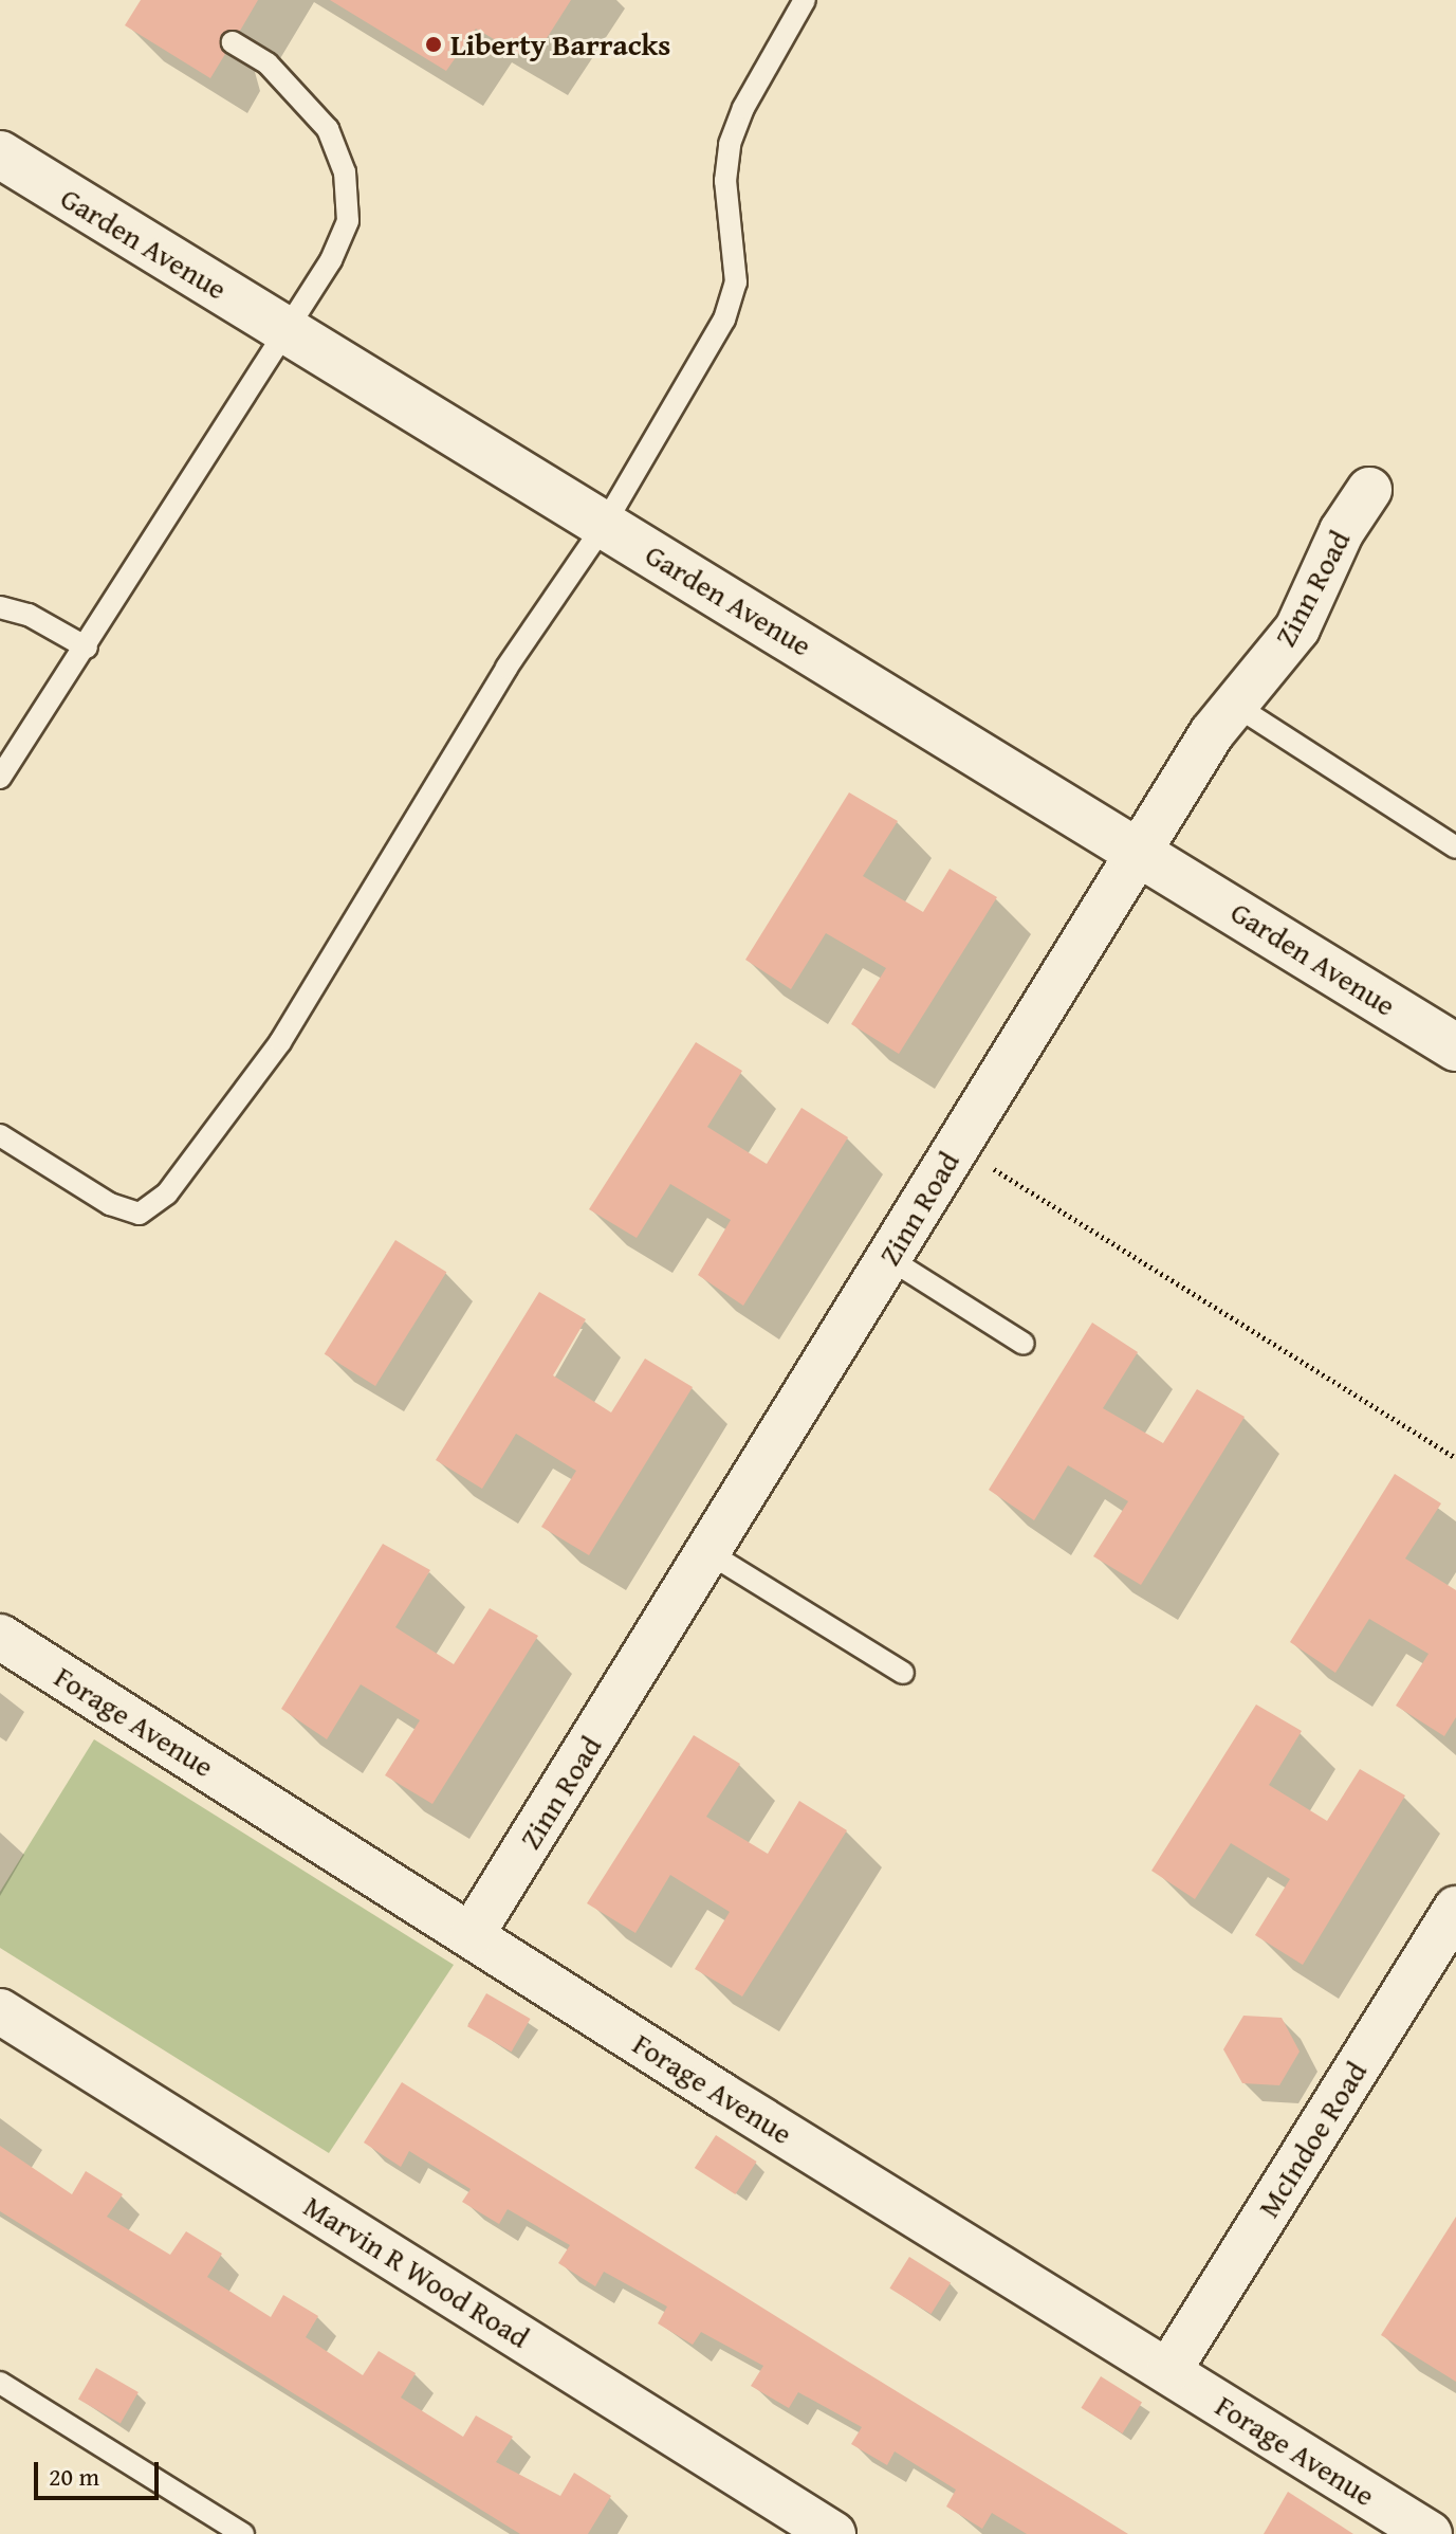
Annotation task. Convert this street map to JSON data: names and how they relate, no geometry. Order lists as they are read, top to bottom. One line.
{"streets":{"street":["Garden Avenue","Zinn Road","Forage Avenue","McIndoe Road","Marvin R Wood Road"]},"crossings":[["Garden Avenue","Zinn Road"],["Zinn Road","Forage Avenue"],["Forage Avenue","McIndoe Road"]],"places":["Liberty Barracks"],"scale_bar":"20 m"}
